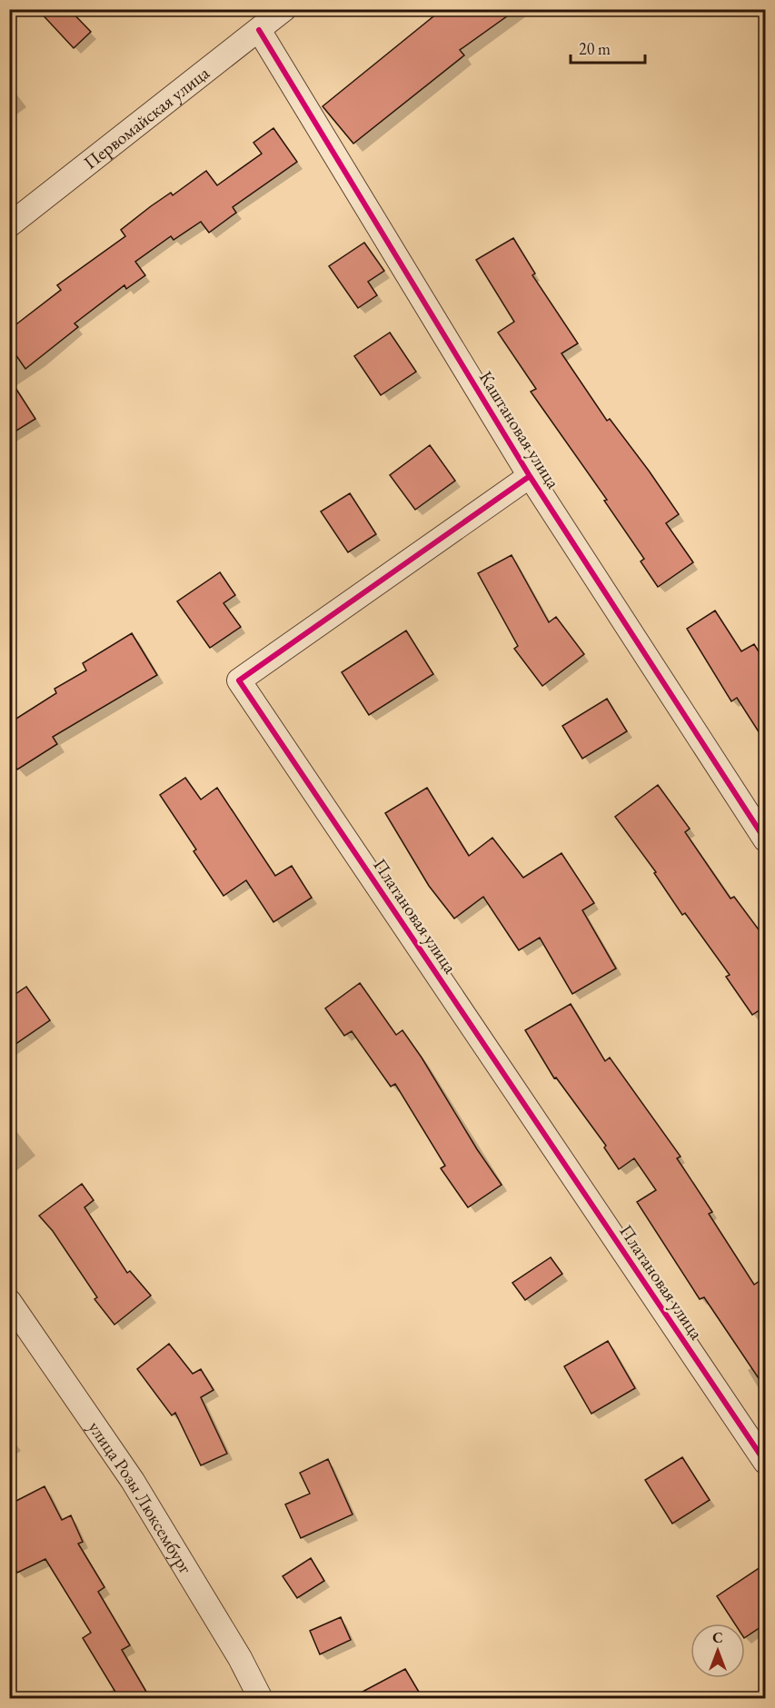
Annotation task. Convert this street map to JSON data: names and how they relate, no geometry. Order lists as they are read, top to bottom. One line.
{"streets":{"street":["Первомайская улица","Каштановая улица","Платановая улица","улица Розы Люксембург"]},"crossings":[["Первомайская улица","Каштановая улица"],["Каштановая улица","Платановая улица"]],"scale_bar":"20 m","north":"top"}
